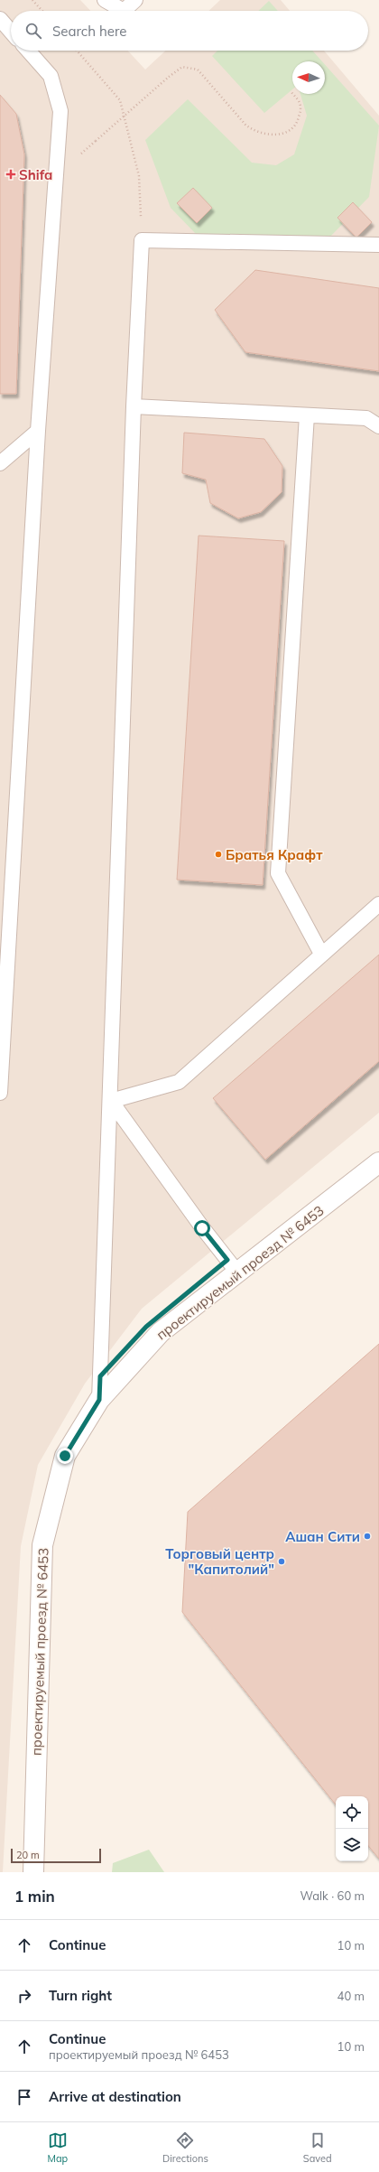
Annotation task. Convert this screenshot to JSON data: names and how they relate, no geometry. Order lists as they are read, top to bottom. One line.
{"streets":{"street":["проектируемый проезд № 6453"]},"places":{"health":["Shifa"],"other":["Братья Крафт","Ашан Сити","Торговый центр \"Капитолий\""]},"scale_bar":"20 m","north":"left","page":{"search":"Search here","scale":"20 m","heading":["1 min","Walk · 60 m"],"list":[["Continue","10 m"],["Turn right","40 m"],["Continue","проектируемый проезд № 6453","10 m"],"Arrive at destination"],"nav":["Map","Directions","Saved"]}}
